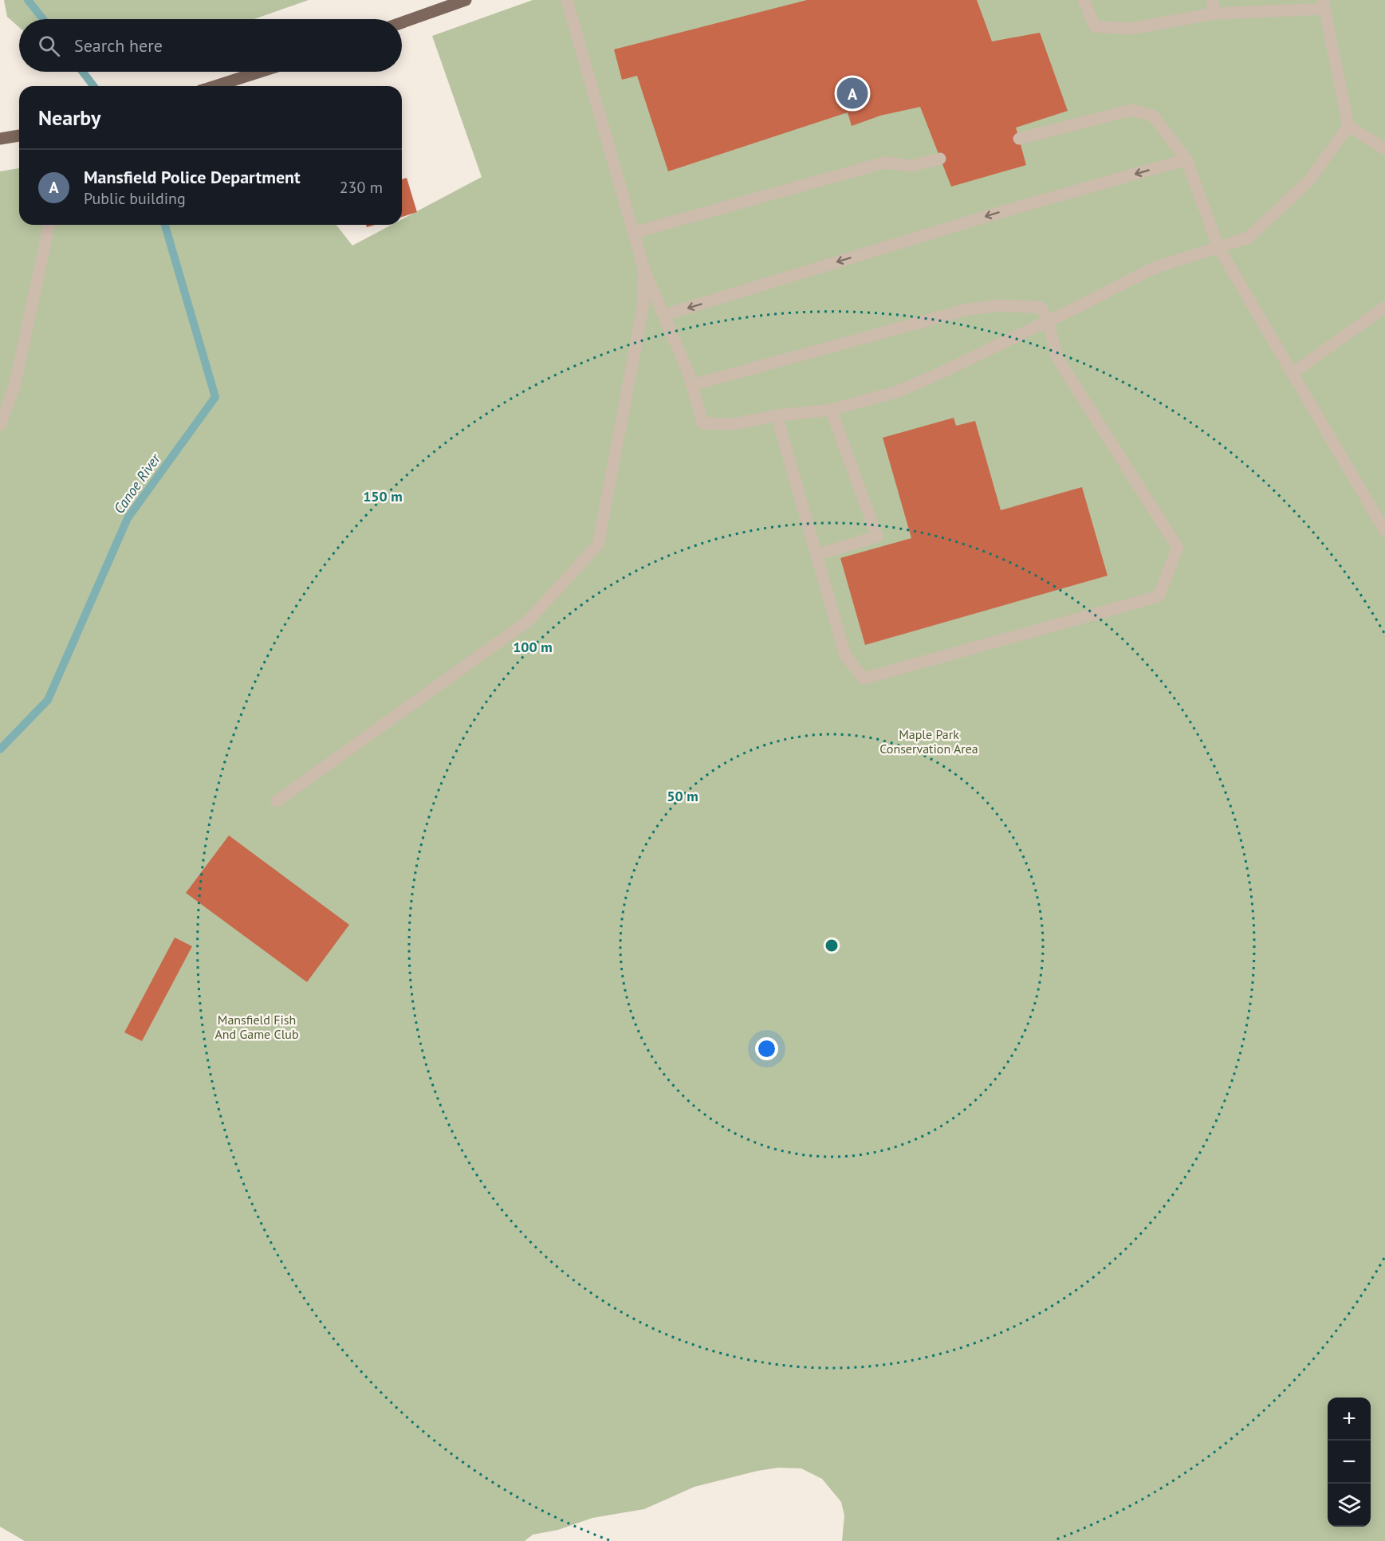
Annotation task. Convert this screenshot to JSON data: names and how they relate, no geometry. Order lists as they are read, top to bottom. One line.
{"water":["Canoe River"],"parks":["Maple Park Conservation Area","Mansfield Fish And Game Club"],"page":{"search":"Search here","pins":"A","heading":"Nearby","list":[{"mark":"A","name":"Mansfield Police Department","note":"Public building","value":"230 m"}],"map_buttons":["+","−"]},"rings":["150 m","100 m","50 m"]}
